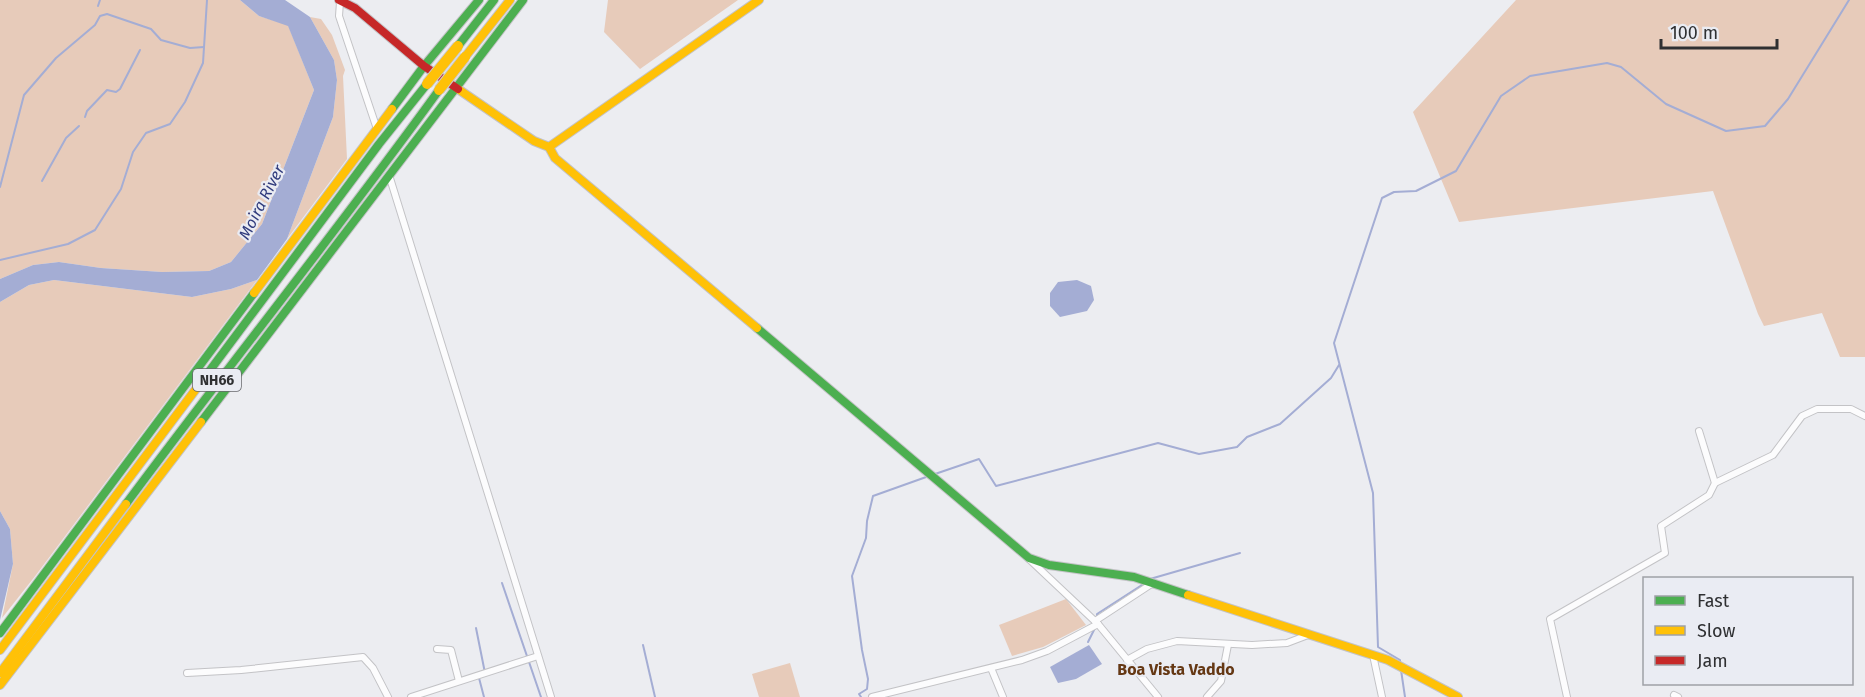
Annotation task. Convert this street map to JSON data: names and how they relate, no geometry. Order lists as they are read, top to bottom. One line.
{"streets":{"main road":["NH66"]},"districts":["Boa Vista Vaddo"],"water":["Moira River"],"legend":["Fast","Slow","Jam"],"scale_bar":"100 m"}
